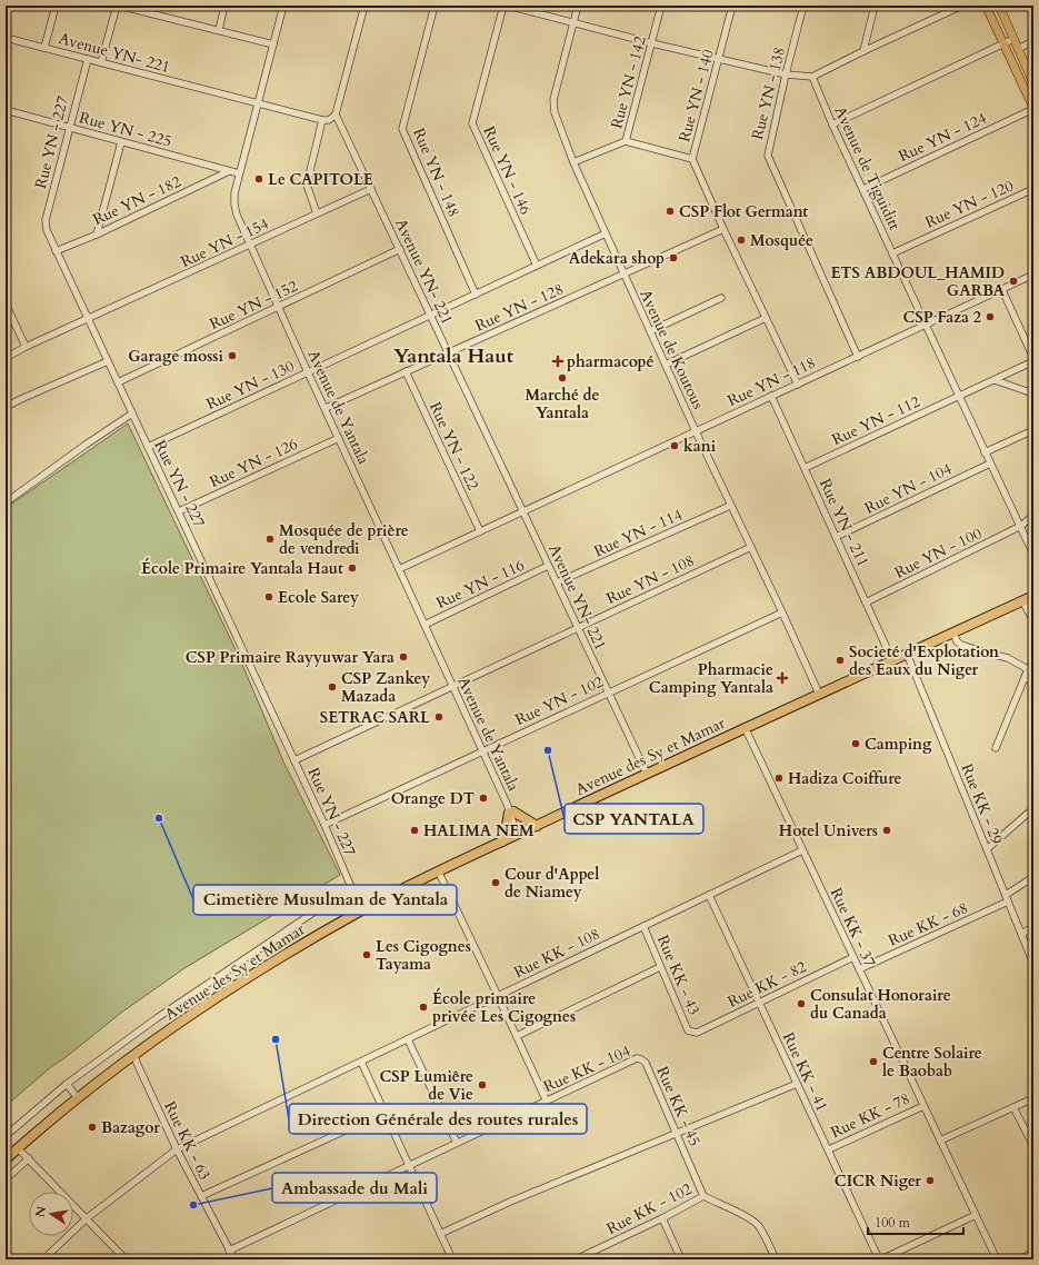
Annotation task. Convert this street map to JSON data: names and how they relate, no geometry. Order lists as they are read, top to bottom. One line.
{"streets":{"highway":["Avenue des Sy et Mamar"],"street":["Avenue YN- 221","Rue YN - 142","Rue YN - 138","Rue YN - 140","Rue YN - 225","Rue YN - 124","Rue YN - 227","Avenue de Tiguiditt","Rue YN - 146","Rue YN - 148","Rue YN - 182","Rue YN - 120","Rue YN - 154","Rue YN - 152","Rue YN - 128","Avenue de Koutous","Rue YN - 118","Rue YN - 130","Avenue de Yantala","Rue YN - 112","Rue YN - 122","Rue YN - 126","Rue YN - 104","Rue YN - 211","Rue YN - 114","Rue YN - 100","Rue YN - 108","Rue YN - 116","Rue YN - 102","Rue KK - 29","Rue KK - 68","Rue KK - 37","Rue KK - 108","Rue KK - 43","Rue KK - 82","Rue KK - 104","Rue KK - 41","Rue KK - 45","Rue KK - 78","Rue KK - 63","Rue KK - 102"]},"crossings":[["Avenue YN- 221","Rue YN - 227"],["Avenue YN- 221","Rue YN - 154"],["Avenue YN- 221","Rue YN - 152"],["Avenue YN- 221","Rue YN - 128"],["Avenue YN- 221","Rue YN - 118"],["Avenue YN- 221","Rue YN - 130"],["Avenue YN- 221","Avenue de Yantala"],["Avenue YN- 221","Rue YN - 114"],["Avenue YN- 221","Rue YN - 108"],["Avenue YN- 221","Rue YN - 116"],["Avenue YN- 221","Rue YN - 102"],["Avenue YN- 221","Avenue des Sy et Mamar"],["Rue YN - 138","Rue YN - 118"],["Rue YN - 140","Rue YN - 128"],["Rue YN - 140","Rue YN - 118"],["Rue YN - 225","Rue YN - 227"],["Rue YN - 225","Rue YN - 182"],["Rue YN - 225","Avenue de Yantala"],["Rue YN - 124","Avenue de Tiguiditt"],["Rue YN - 227","Rue YN - 182"],["Rue YN - 227","Rue YN - 154"],["Rue YN - 227","Rue YN - 152"],["Rue YN - 227","Rue YN - 130"],["Rue YN - 227","Rue YN - 126"],["Rue YN - 227","Rue YN - 108"],["Rue YN - 227","Rue YN - 102"],["Rue YN - 227","Avenue des Sy et Mamar"],["Avenue de Tiguiditt","Rue YN - 120"],["Avenue de Tiguiditt","Rue YN - 118"],["Avenue de Tiguiditt","Rue YN - 112"],["Avenue de Tiguiditt","Rue YN - 104"],["Avenue de Tiguiditt","Rue YN - 100"],["Rue YN - 146","Rue YN - 130"],["Rue YN - 148","Rue YN - 130"],["Rue YN - 154","Avenue de Yantala"],["Rue YN - 152","Avenue de Yantala"],["Rue YN - 128","Avenue de Koutous"],["Rue YN - 128","Avenue de Yantala"],["Rue YN - 128","Rue YN - 122"],["Avenue de Koutous","Rue YN - 118"],["Avenue de Koutous","Rue YN - 130"],["Avenue de Koutous","Rue YN - 114"],["Avenue de Koutous","Rue YN - 108"],["Avenue de Koutous","Rue YN - 102"],["Avenue de Koutous","Avenue des Sy et Mamar"],["Rue YN - 118","Avenue de Yantala"],["Rue YN - 118","Rue YN - 122"],["Rue YN - 118","Rue YN - 211"],["Rue YN - 130","Avenue de Yantala"],["Avenue de Yantala","Rue YN - 126"],["Avenue de Yantala","Rue YN - 108"],["Avenue de Yantala","Rue YN - 116"],["Avenue de Yantala","Rue YN - 102"],["Avenue de Yantala","Avenue des Sy et Mamar"],["Rue YN - 112","Rue YN - 211"],["Rue YN - 104","Rue YN - 211"],["Rue YN - 211","Rue YN - 100"],["Rue YN - 211","Avenue des Sy et Mamar"],["Avenue des Sy et Mamar","Rue KK - 29"],["Avenue des Sy et Mamar","Rue KK - 37"],["Avenue des Sy et Mamar","Rue KK - 63"],["Rue KK - 29","Rue KK - 68"],["Rue KK - 68","Rue KK - 37"],["Rue KK - 37","Rue KK - 108"],["Rue KK - 37","Rue KK - 82"],["Rue KK - 37","Rue KK - 78"],["Rue KK - 108","Rue KK - 43"],["Rue KK - 108","Rue KK - 41"],["Rue KK - 108","Rue KK - 63"],["Rue KK - 43","Rue KK - 82"],["Rue KK - 82","Rue KK - 41"],["Rue KK - 104","Rue KK - 45"],["Rue KK - 104","Rue KK - 63"],["Rue KK - 41","Rue KK - 78"],["Rue KK - 45","Rue KK - 102"]],"districts":["Yantala Haut"],"places":{"other":["Le CAPITOLE","CSP Flot Germant","Mosquée","Adekara shop","ETS ABDOUL_HAMID GARBA","CSP Faza 2","Garage mossi","Marché de Yantala","kani","Mosquée de prière de vendredi","École Primaire Yantala Haut","Ecole Sarey","CSP Primaire Rayyuwar Yara","Societé d'Explotation des Eaux du Niger","CSP Zankey Mazada","SETRAC SARL","Camping","CSP YANTALA","Hadiza Coiffure","Orange DT","Cimetière Musulman de Yantala","HALIMA NEM","Hotel Univers","Cour d'Appel de Niamey","Les Cigognes Tayama","Consulat Honoraire du Canada","École primaire privée Les Cigognes","Direction Générale des routes rurales","Centre Solaire le Baobab","CSP Lumiêre de Vie","Bazagor","CICR Niger","Ambassade du Mali"],"health":["pharmacopé","Pharmacie Camping Yantala"]},"scale_bar":"100 m","north":"left"}
